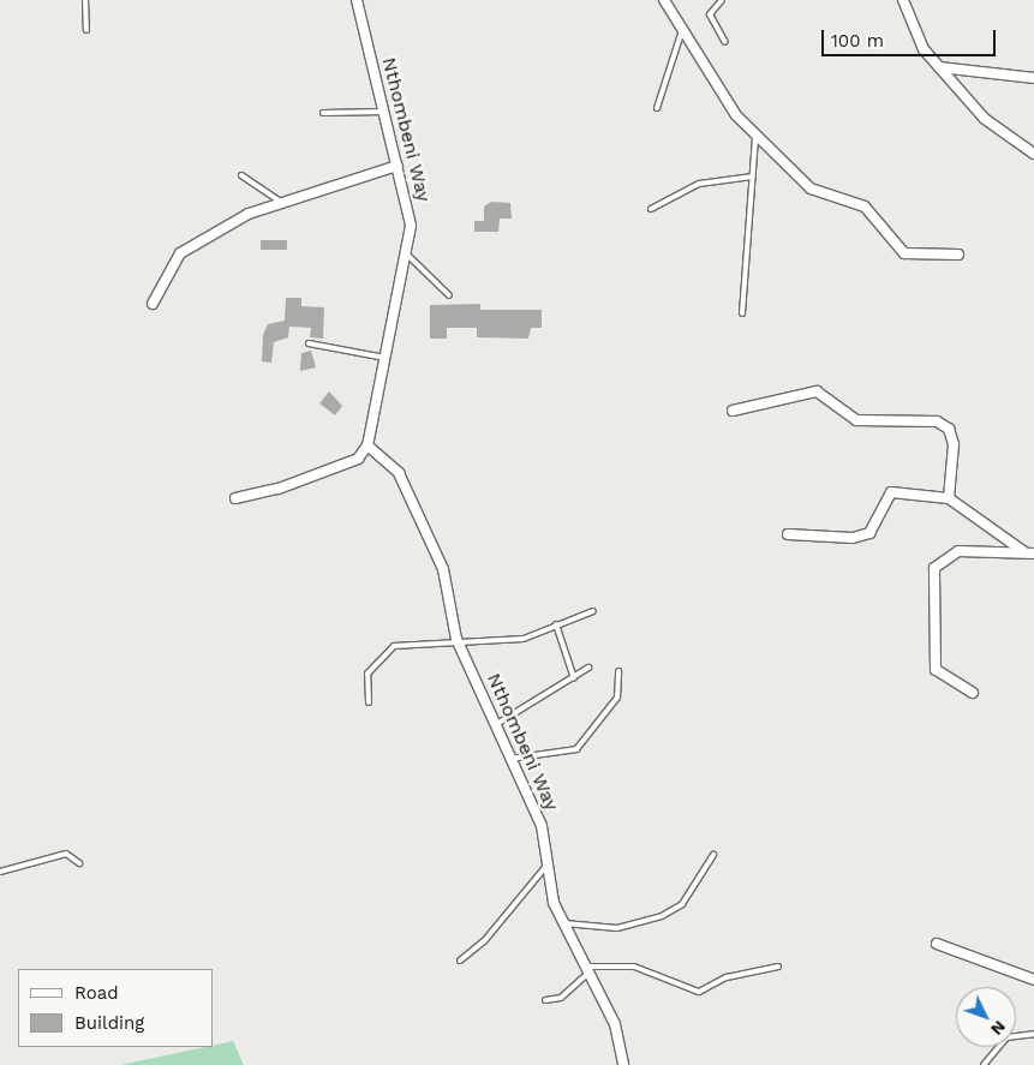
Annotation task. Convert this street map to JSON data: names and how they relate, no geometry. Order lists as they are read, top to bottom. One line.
{"streets":{"street":["Nthombeni Way"]},"legend":["Road","Building"],"scale_bar":"100 m","north":"bottom right"}
